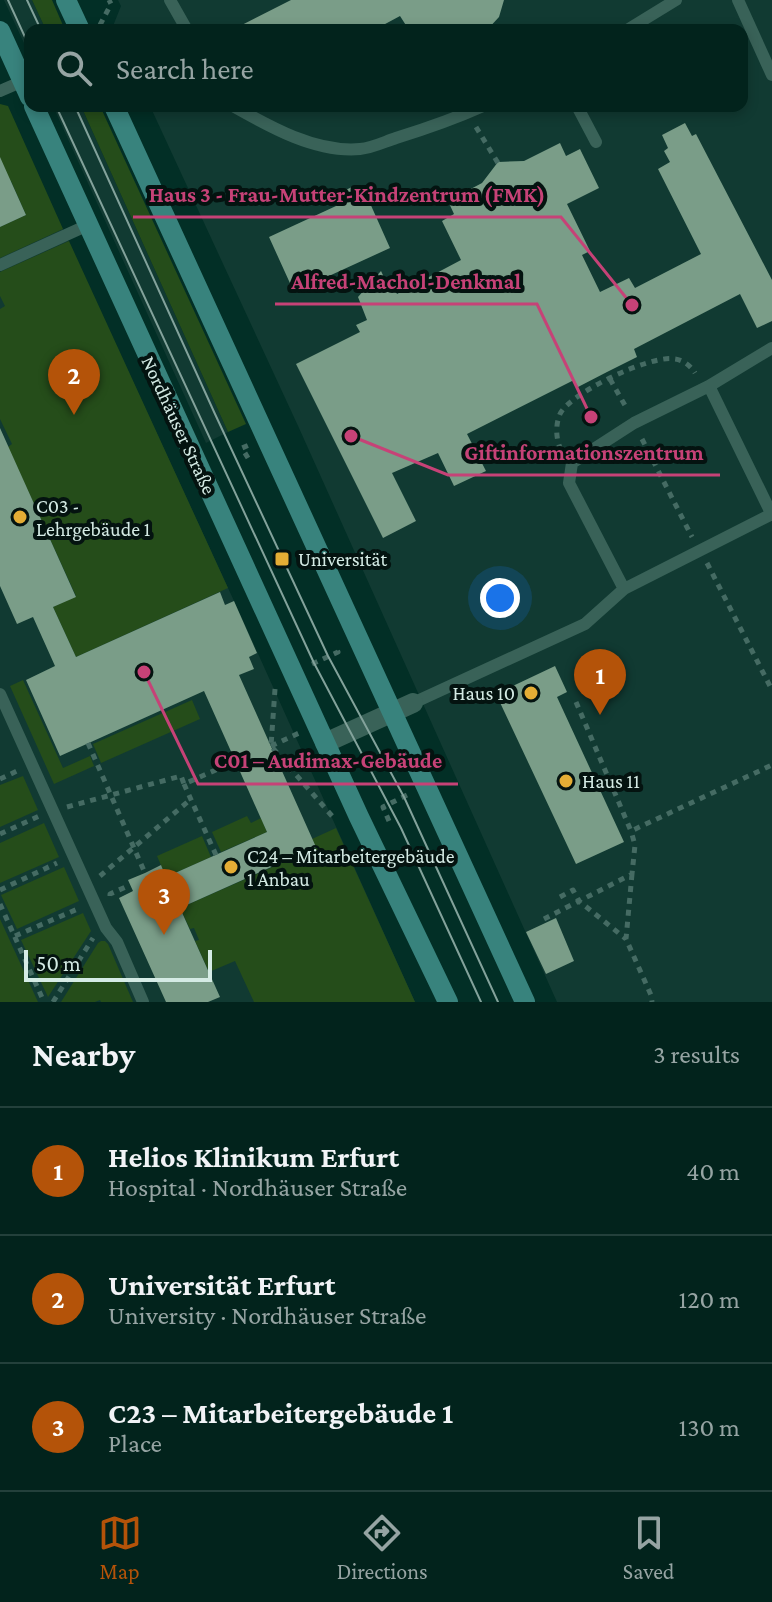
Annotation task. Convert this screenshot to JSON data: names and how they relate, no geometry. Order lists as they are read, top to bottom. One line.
{"streets":{"main road":["Nordhäuser Straße"]},"places":{"other":["Haus 3 - Frau-Mutter-Kindzentrum (FMK)","Alfred-Machol-Denkmal","Giftinformationszentrum","C03 - Lehrgebäude 1","C01 – Audimax-Gebäude","Haus 10","Haus 11","C24 – Mitarbeitergebäude 1 Anbau"],"transit":["Universität"]},"scale_bar":"50 m","page":{"search":"Search here","pins":["2","1","3"],"scale":"50 m","heading":["Nearby","3 results"],"list":[{"mark":"1","name":"Helios Klinikum Erfurt","note":"Hospital · Nordhäuser Straße","value":"40 m"},{"mark":"2","name":"Universität Erfurt","note":"University · Nordhäuser Straße","value":"120 m"},{"mark":"3","name":"C23 – Mitarbeitergebäude 1","note":"Place","value":"130 m"}],"nav":["Map","Directions","Saved"]}}
